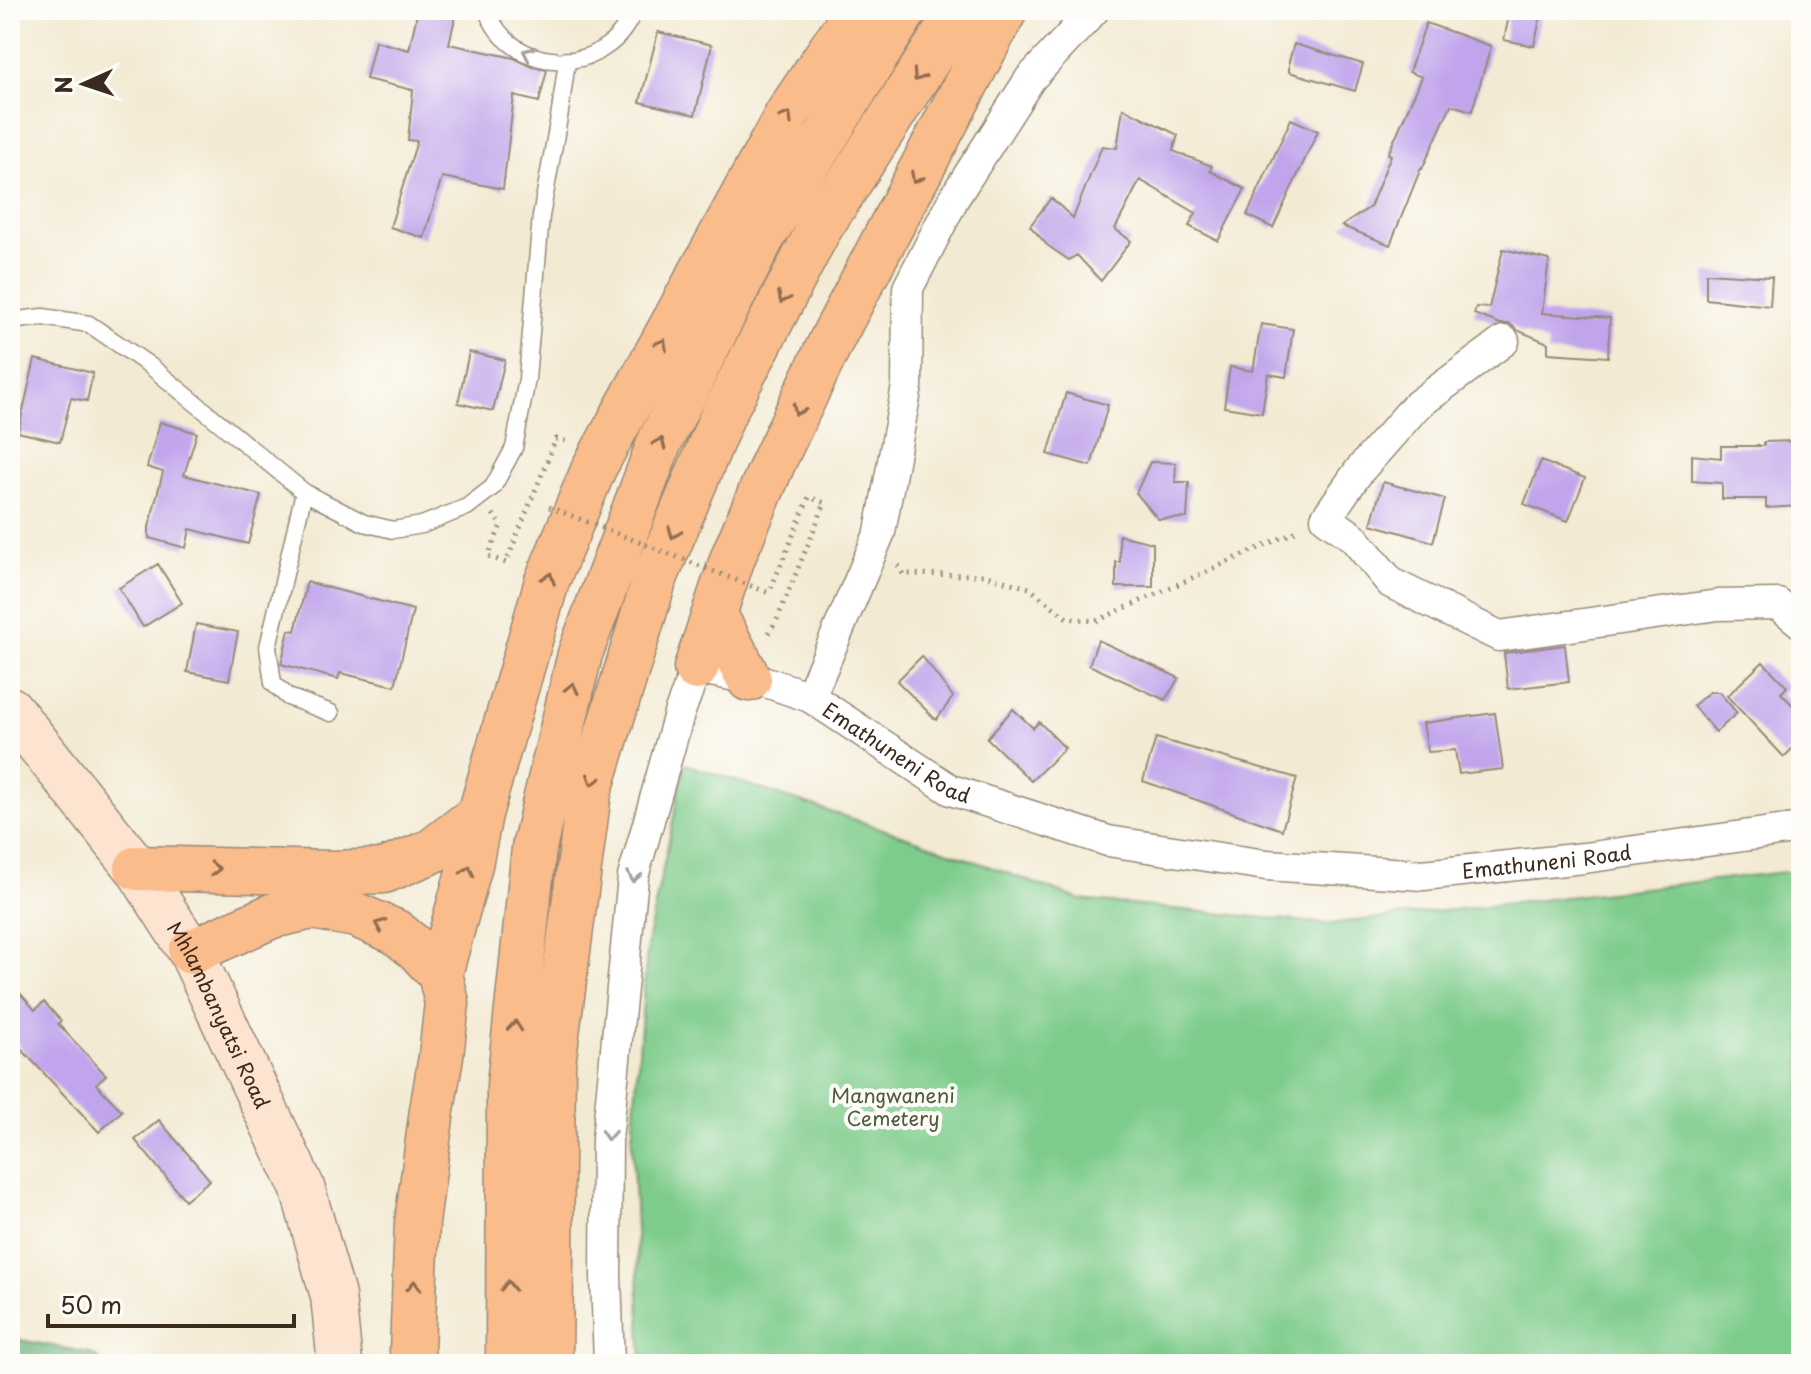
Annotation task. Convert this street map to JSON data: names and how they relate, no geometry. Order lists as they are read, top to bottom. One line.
{"streets":{"main road":["Mhlambanyatsi Road"],"street":["Emathuneni Road"]},"parks":["Mangwaneni Cemetery"],"scale_bar":"50 m","north":"left"}
